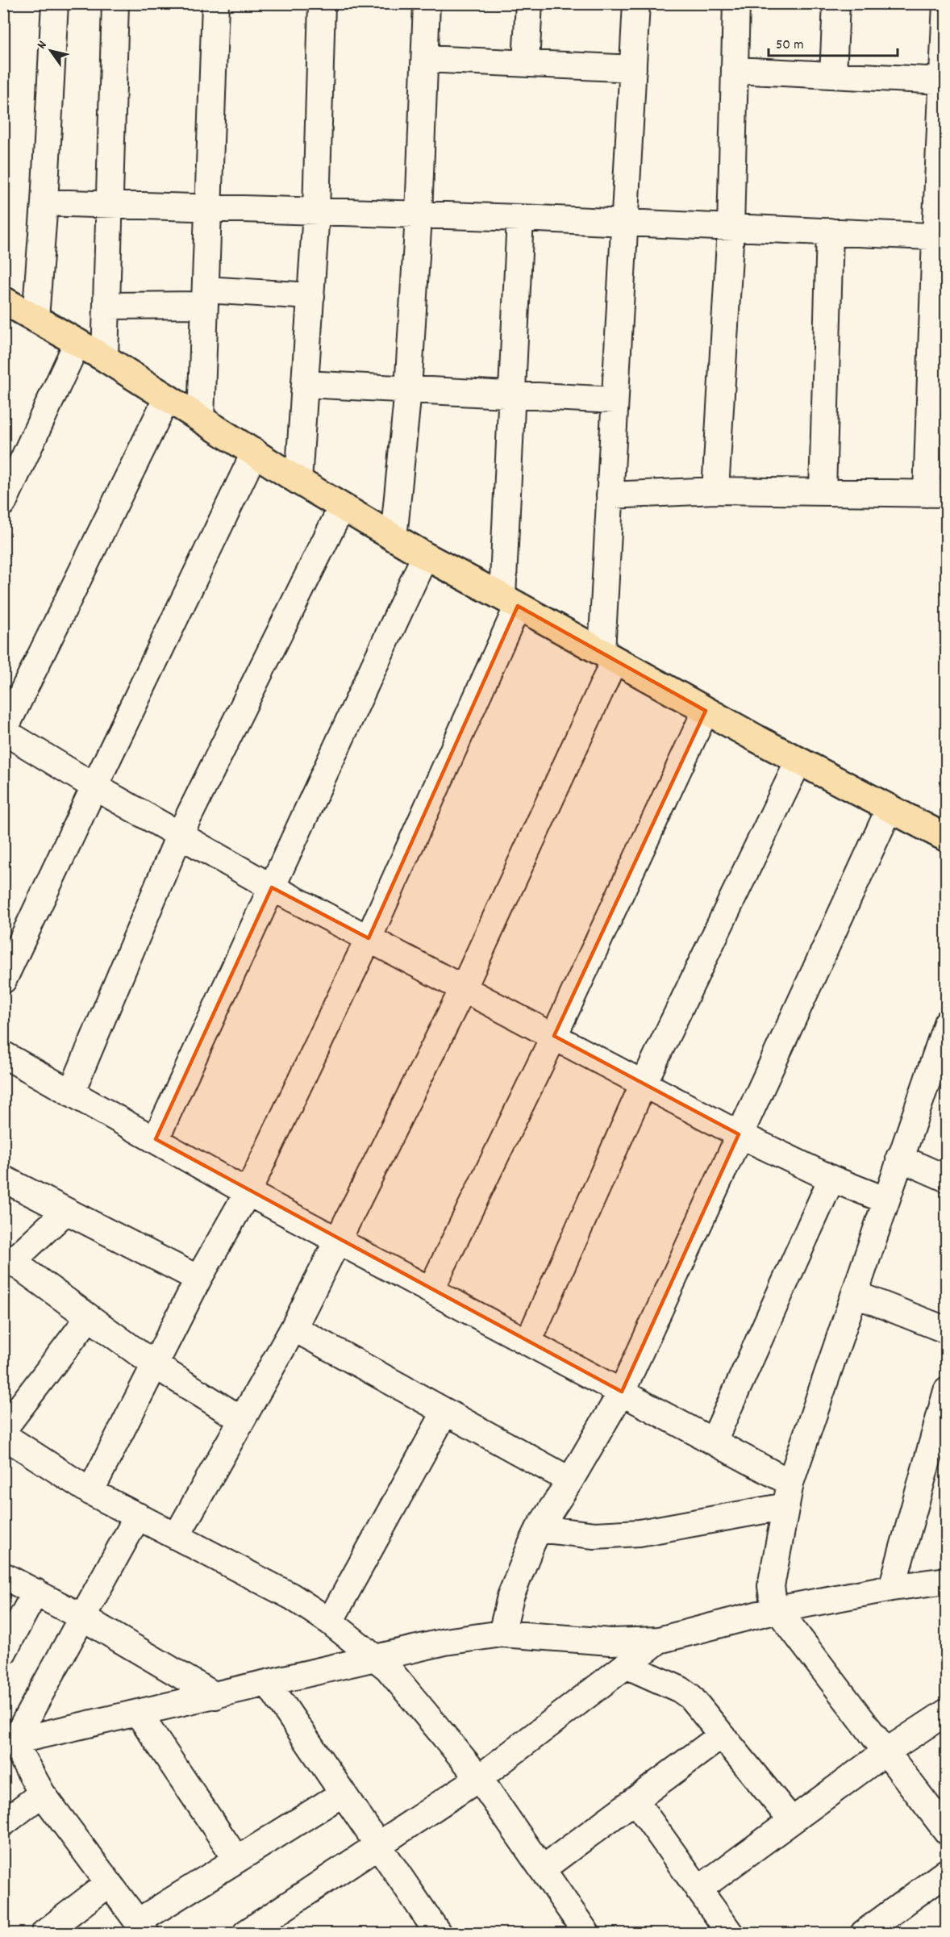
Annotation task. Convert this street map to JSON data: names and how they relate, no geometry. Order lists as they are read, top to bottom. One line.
{"scale_bar":"50 m","north":"top left"}
